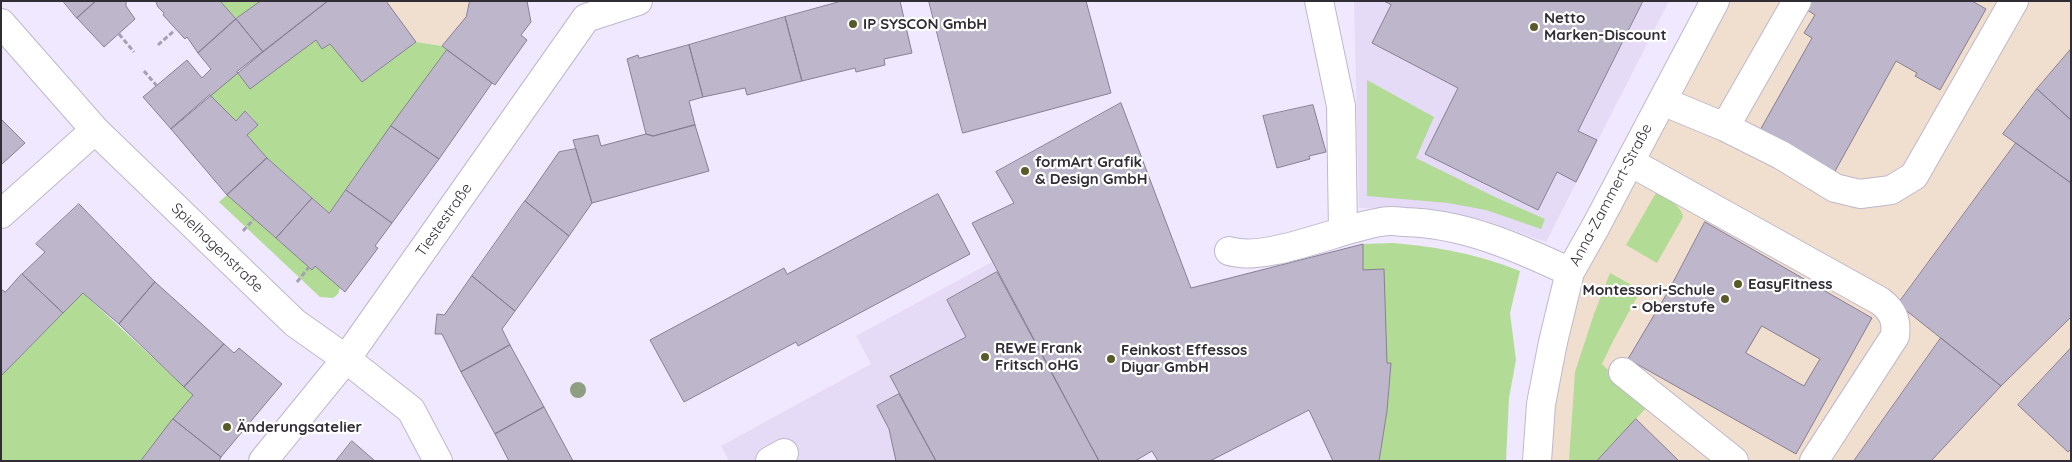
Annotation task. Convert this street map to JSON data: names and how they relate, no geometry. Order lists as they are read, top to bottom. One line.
{"streets":{"street":["Anna-Zammert-Straße","Tiestestraße","Spielhagenstraße"]},"crossings":[["Tiestestraße","Spielhagenstraße"]],"places":["IP SYSCON GmbH","Netto Marken-Discount","formArt Grafik & Design GmbH","EasyFitness","Montessori-Schule - Oberstufe","REWE Frank Fritsch oHG","Feinkost Effessos Diyar GmbH","Änderungsatelier"]}
